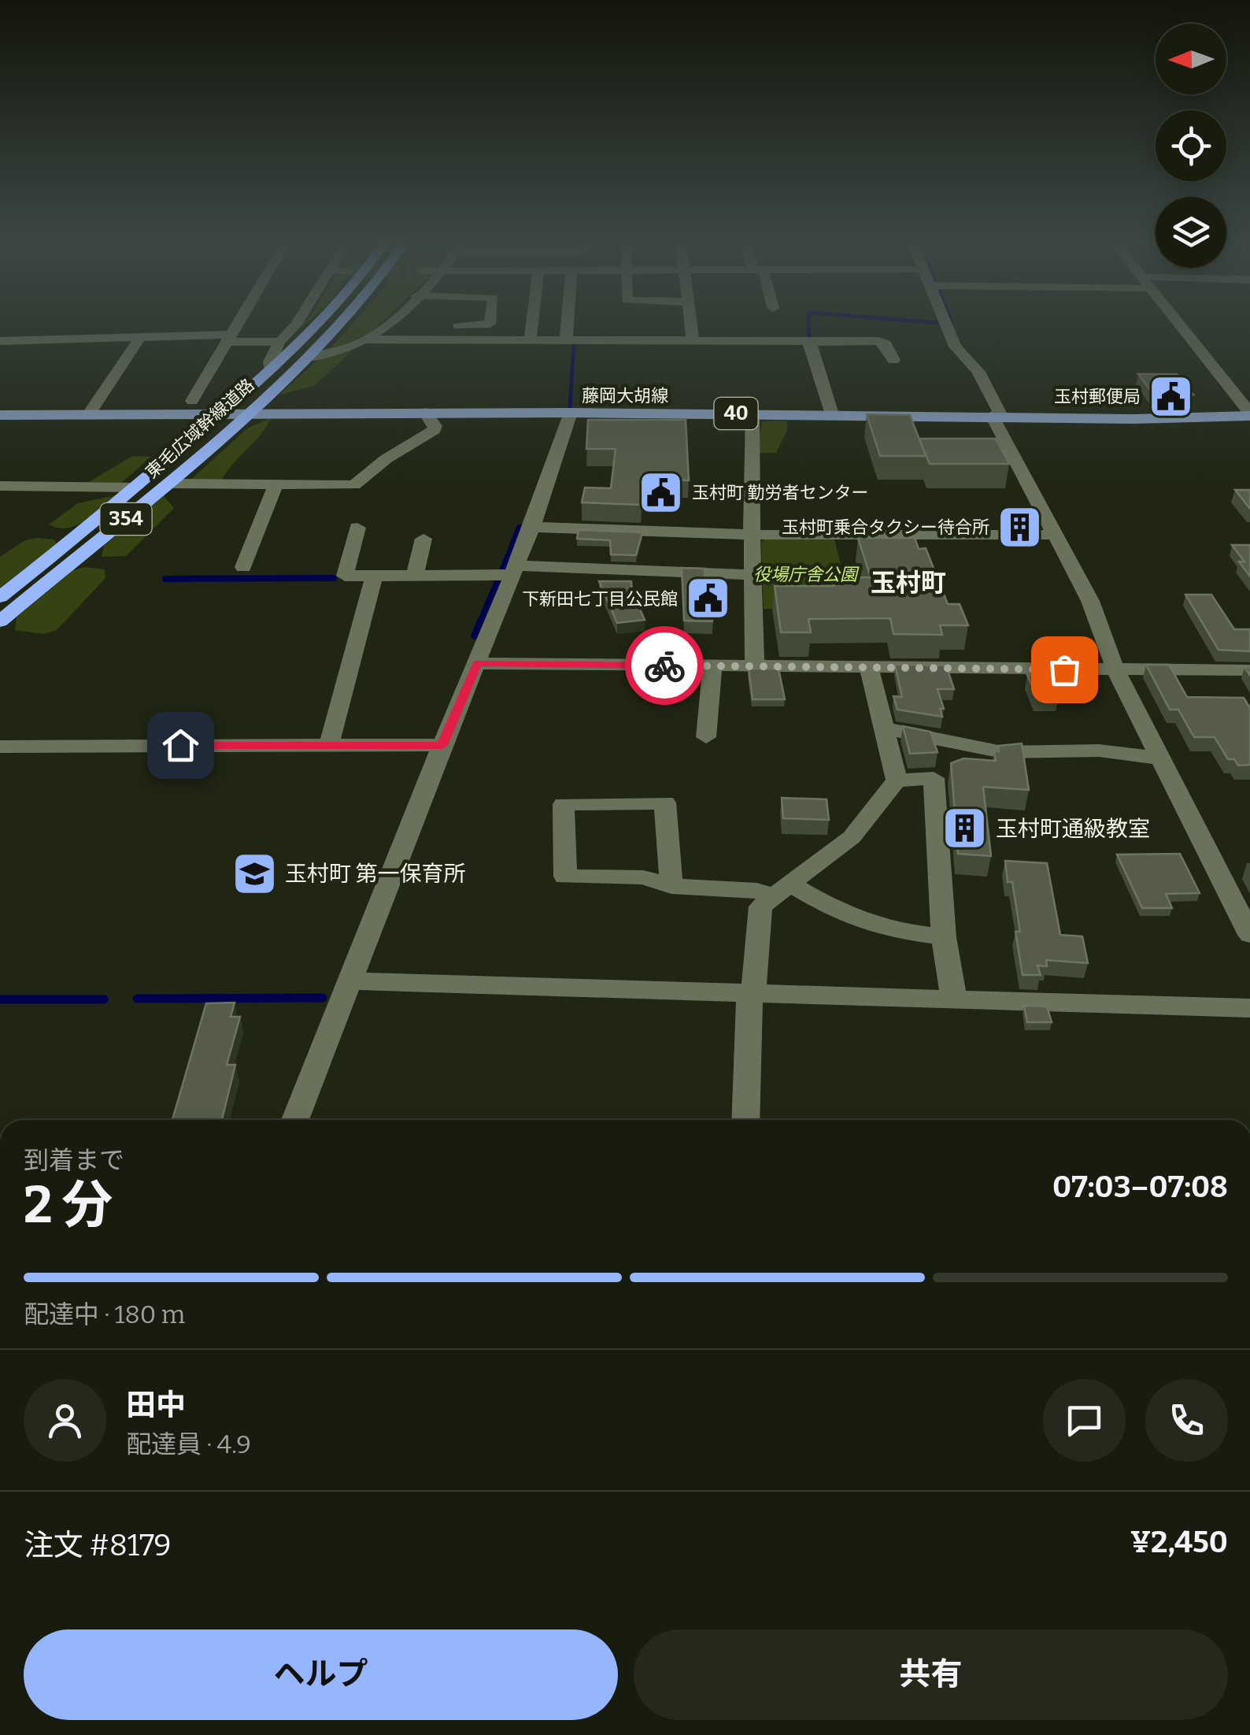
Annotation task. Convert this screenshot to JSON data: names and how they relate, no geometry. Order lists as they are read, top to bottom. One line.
{"streets":{"highway":["東毛広域幹線道路","354"],"main road":["藤岡大胡線","40"]},"crossings":[["藤岡大胡線","東毛広域幹線道路"]],"districts":["玉村町"],"parks":["役場庁舎公園"],"places":{"public building":["玉村郵便局","玉村町 勤労者センター","下新田七丁目公民館"],"building":["玉村町乗合タクシー待合所","玉村町通級教室"],"school or university":["玉村町 第一保育所"]},"north":"left","page":{"heading":["2 分","到着まで","07:03–07:08"],"panel":["田中","配達員 · 4.9","注文 #8179","¥2,450"],"bar":"配達中 · 180 m","buttons":["ヘルプ","共有"]}}
